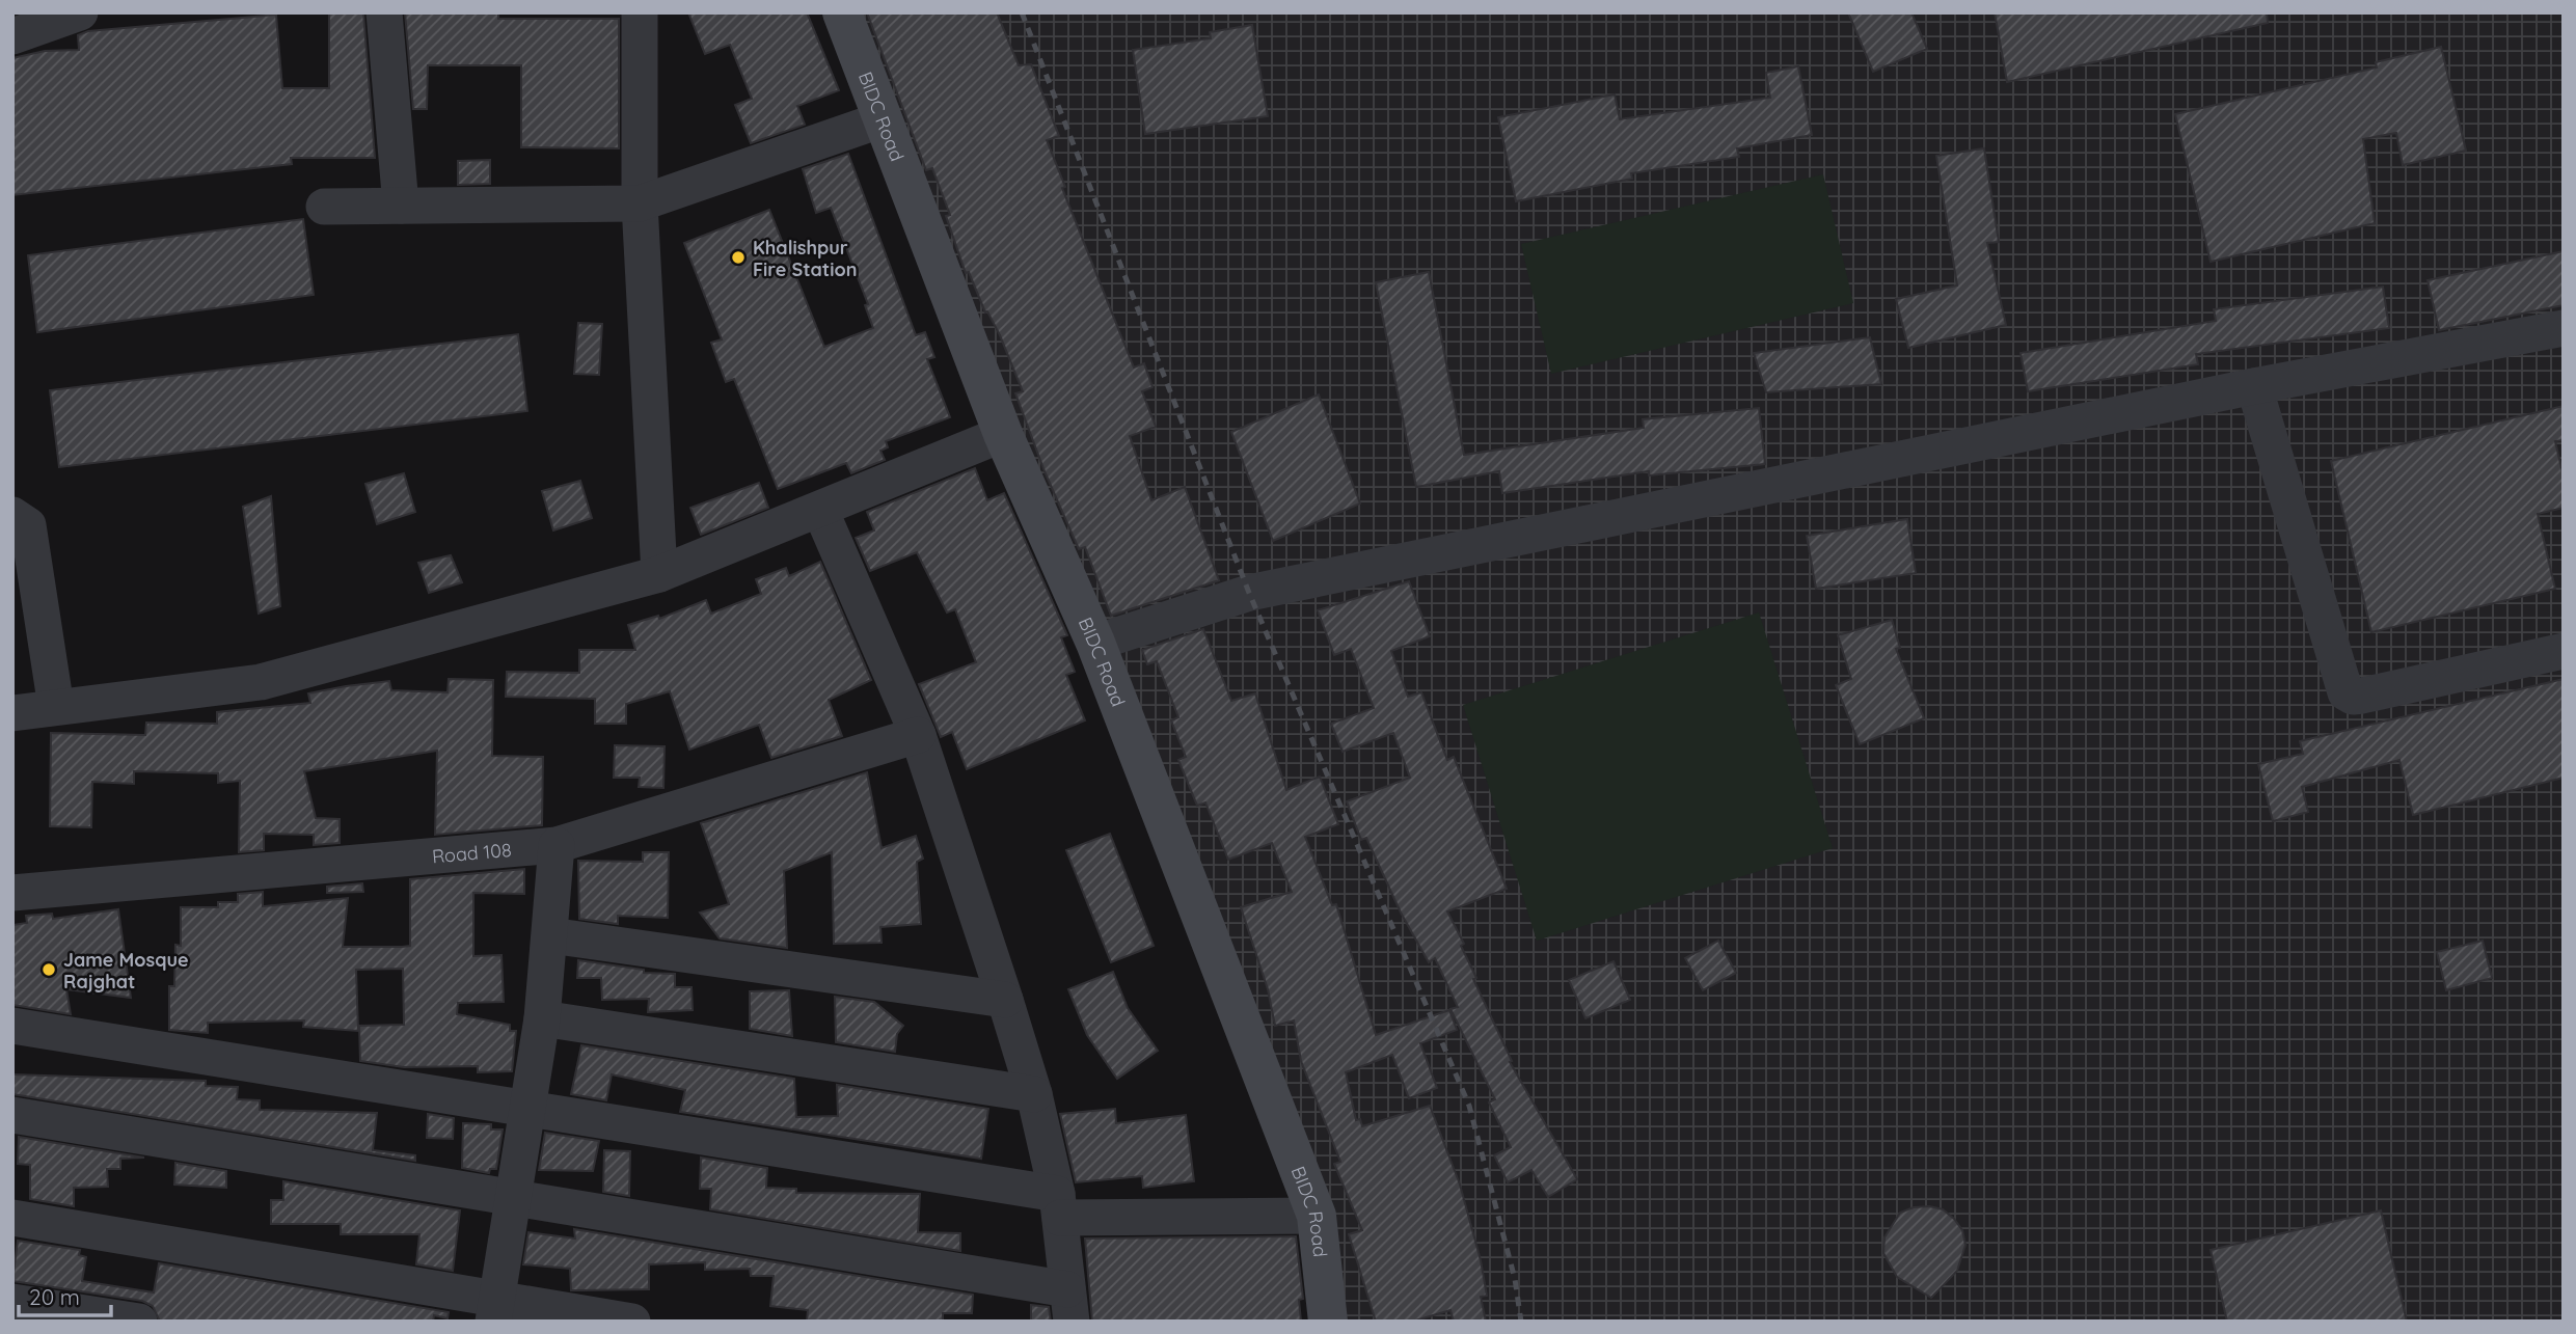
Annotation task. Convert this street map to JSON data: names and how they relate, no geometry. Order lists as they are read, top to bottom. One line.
{"streets":{"main road":["BIDC Road"],"street":["Road 108"]},"places":["Khalishpur Fire Station","Jame Mosque Rajghat"],"scale_bar":"20 m"}
